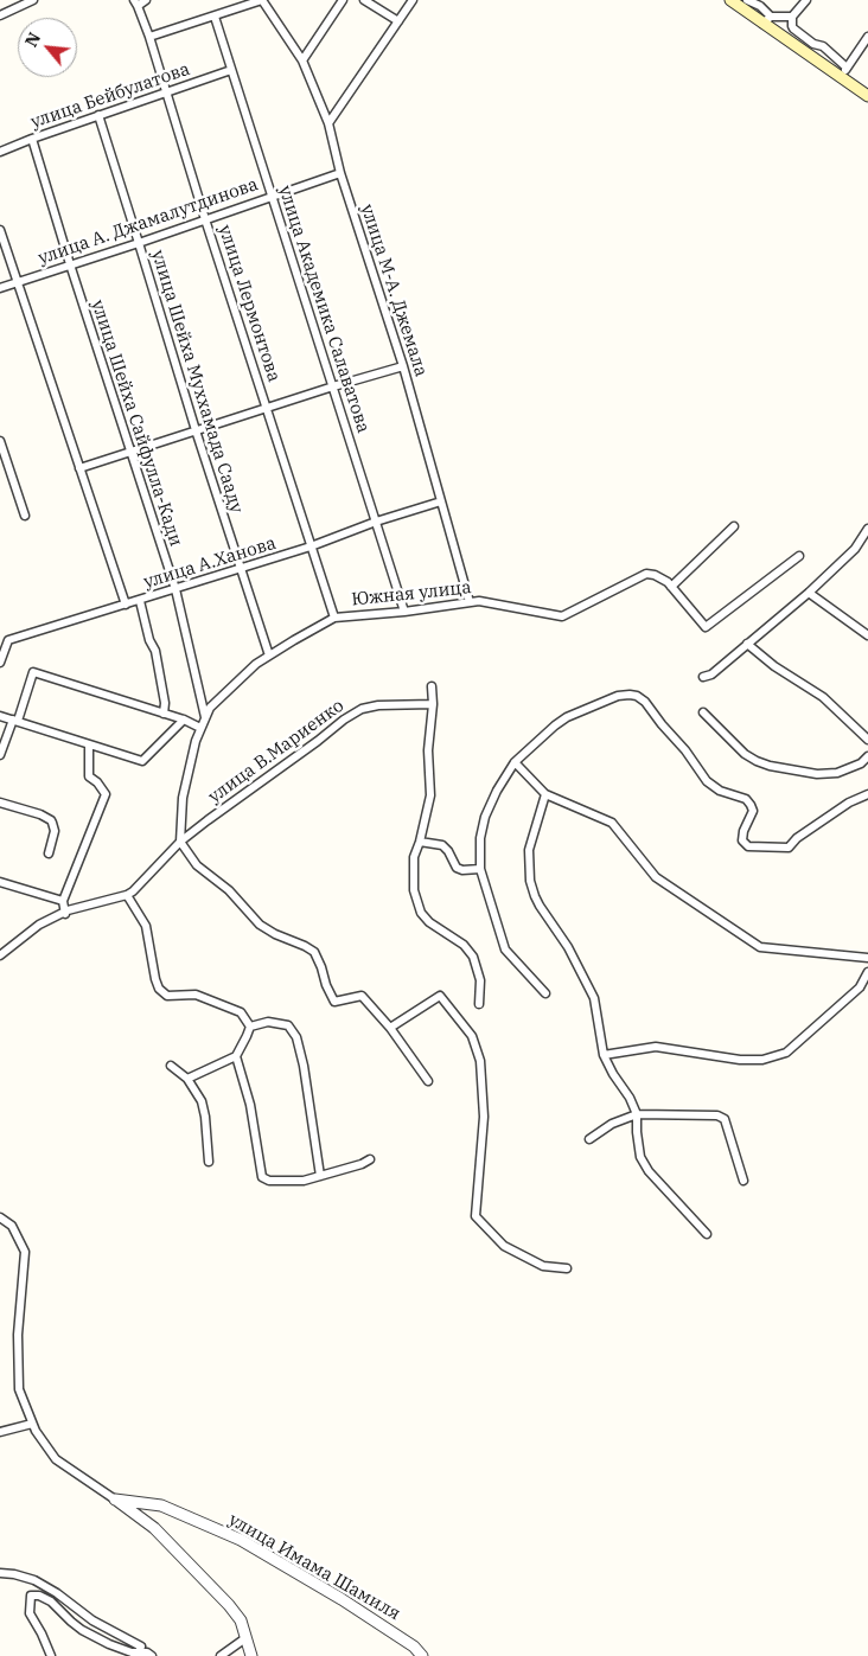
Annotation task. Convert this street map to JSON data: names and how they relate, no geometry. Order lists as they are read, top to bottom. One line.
{"streets":{"street":["улица Бейбулатова","улица А. Джамалутдинова","улица М-А. Джемала","улица Лермонтова","улица Академика Салаватова","улица Шейха Муххамада Сааду","улица Шейха Сайфулла-Кади","улица А.Ханова","Южная улица","улица В.Мариенко","улица Имама Шамиля"]},"crossings":[["улица Бейбулатова","улица Лермонтова"],["улица Бейбулатова","улица Академика Салаватова"],["улица Бейбулатова","улица Шейха Муххамада Сааду"],["улица Бейбулатова","улица Шейха Сайфулла-Кади"],["улица А. Джамалутдинова","улица М-А. Джемала"],["улица А. Джамалутдинова","улица Лермонтова"],["улица А. Джамалутдинова","улица Академика Салаватова"],["улица А. Джамалутдинова","улица Шейха Муххамада Сааду"],["улица А. Джамалутдинова","улица Шейха Сайфулла-Кади"],["улица М-А. Джемала","улица А.Ханова"],["улица М-А. Джемала","Южная улица"],["улица Лермонтова","улица А.Ханова"],["улица Лермонтова","Южная улица"],["улица Академика Салаватова","улица А.Ханова"],["улица Академика Салаватова","Южная улица"],["улица Шейха Муххамада Сааду","улица А.Ханова"],["улица Шейха Муххамада Сааду","Южная улица"],["улица Шейха Сайфулла-Кади","улица А.Ханова"],["улица Шейха Сайфулла-Кади","Южная улица"],["Южная улица","улица В.Мариенко"]],"north":"top left"}
